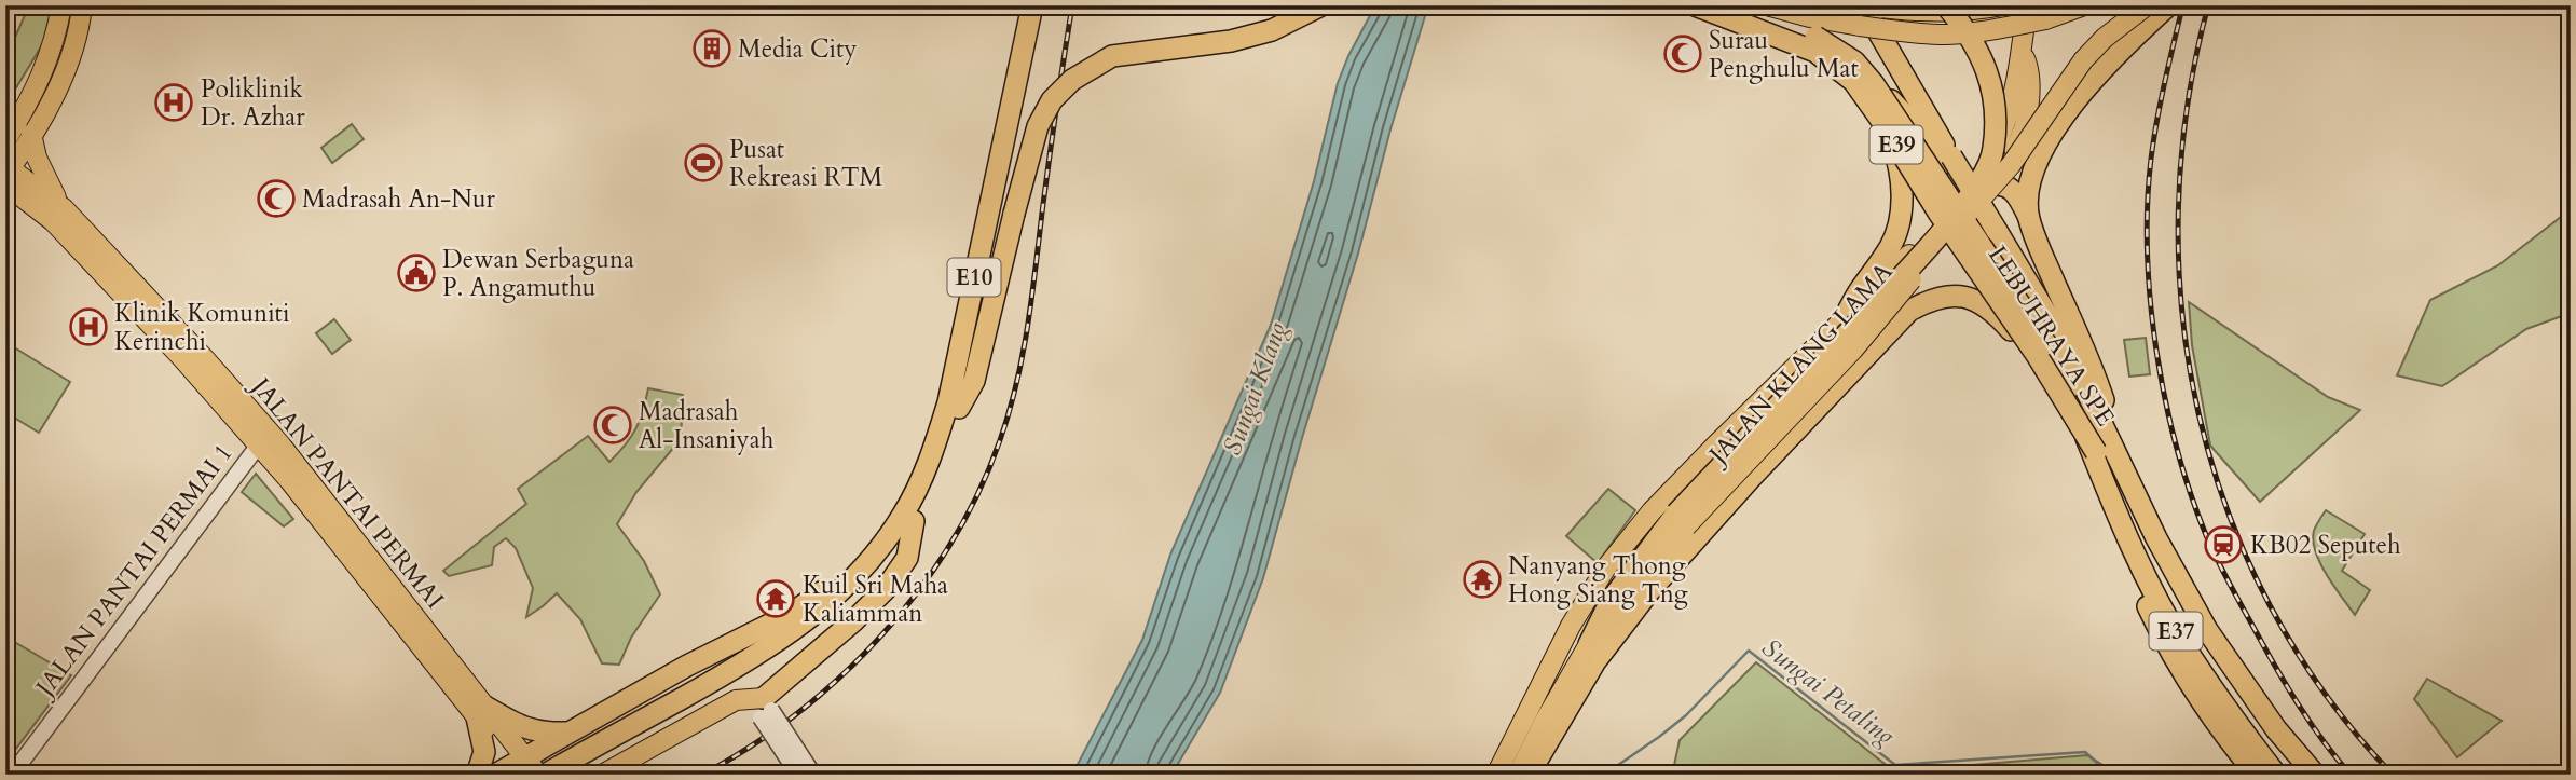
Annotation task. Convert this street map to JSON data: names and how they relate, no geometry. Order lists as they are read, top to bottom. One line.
{"streets":{"highway":["E39","E10","LEBUHRAYA SPE","E37"],"main road":["JALAN KLANG LAMA","JALAN PANTAI PERMAI"],"street":["JALAN PANTAI PERMAI 1"]},"crossings":[["JALAN PANTAI PERMAI","JALAN PANTAI PERMAI 1"]],"water":["Sungai Klang","Sungai Petaling"],"places":{"building":["Media City"],"mosque":["Surau Penghulu Mat","Madrasah An-Nur","Madrasah Al-Insaniyah"],"hospital":["Poliklinik Dr. Azhar","Klinik Komuniti Kerinchi"],"sports":["Pusat Rekreasi RTM"],"public building":["Dewan Serbaguna P. Angamuthu"],"station":["KB02 Seputeh"],"temple":["Nanyang Thong Hong Siang Tng","Kuil Sri Maha Kaliamman"]}}
